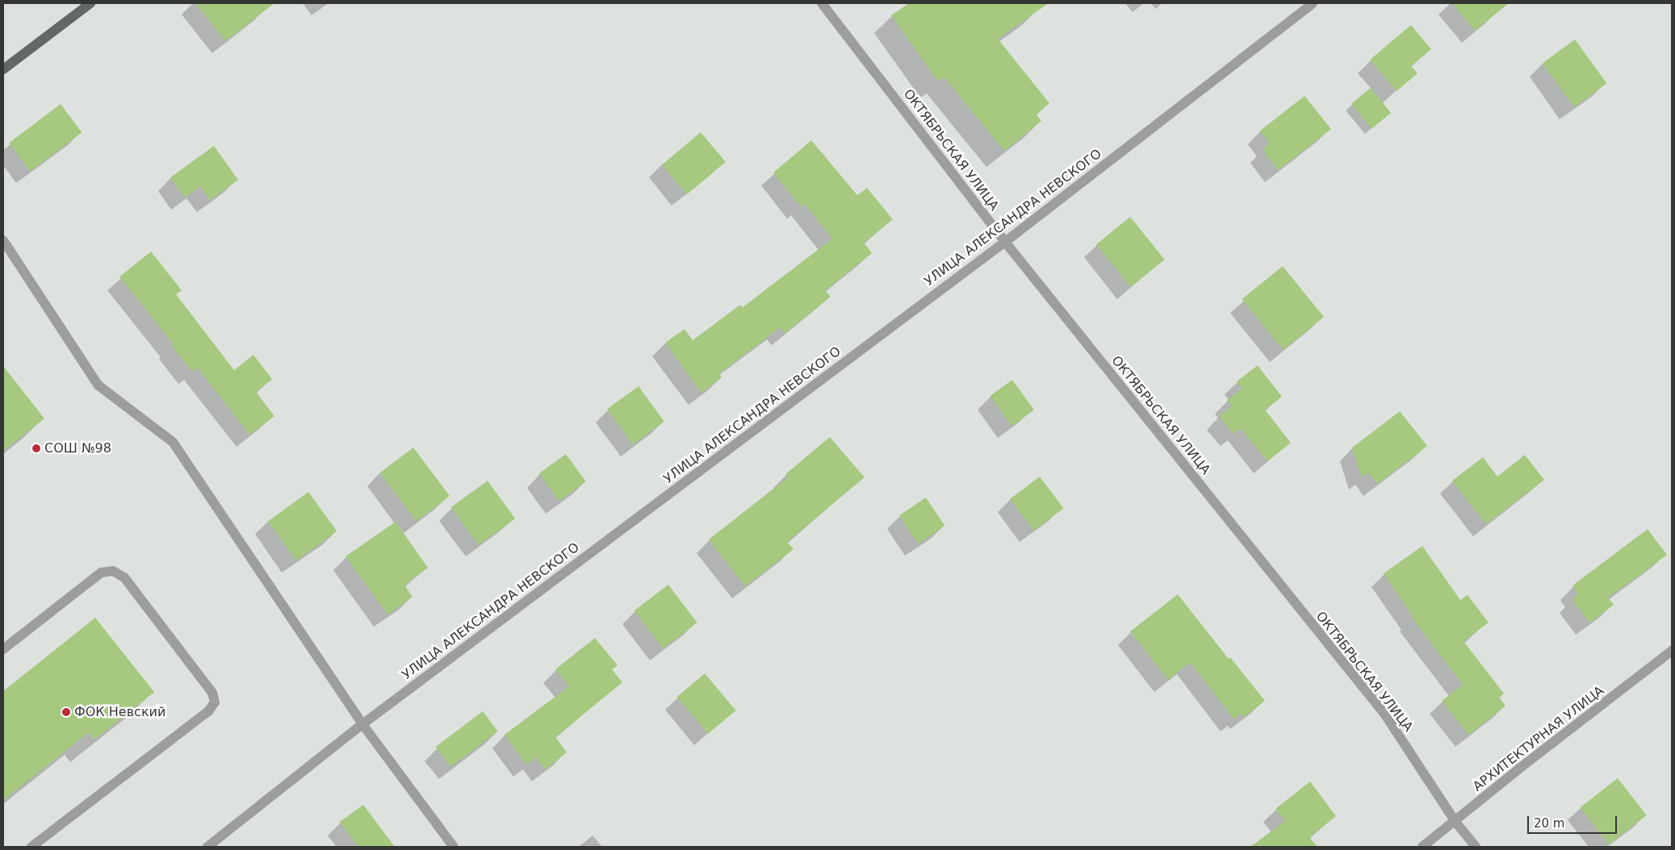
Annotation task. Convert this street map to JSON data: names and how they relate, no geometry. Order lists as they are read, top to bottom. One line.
{"streets":{"street":["ОКТЯБРЬСКАЯ УЛИЦА","УЛИЦА АЛЕКСАНДРА НЕВСКОГО","АРХИТЕКТУРНАЯ УЛИЦА"]},"crossings":[["ОКТЯБРЬСКАЯ УЛИЦА","УЛИЦА АЛЕКСАНДРА НЕВСКОГО"],["ОКТЯБРЬСКАЯ УЛИЦА","АРХИТЕКТУРНАЯ УЛИЦА"]],"places":["СОШ №98","ФОК Невский"],"scale_bar":"20 m"}
